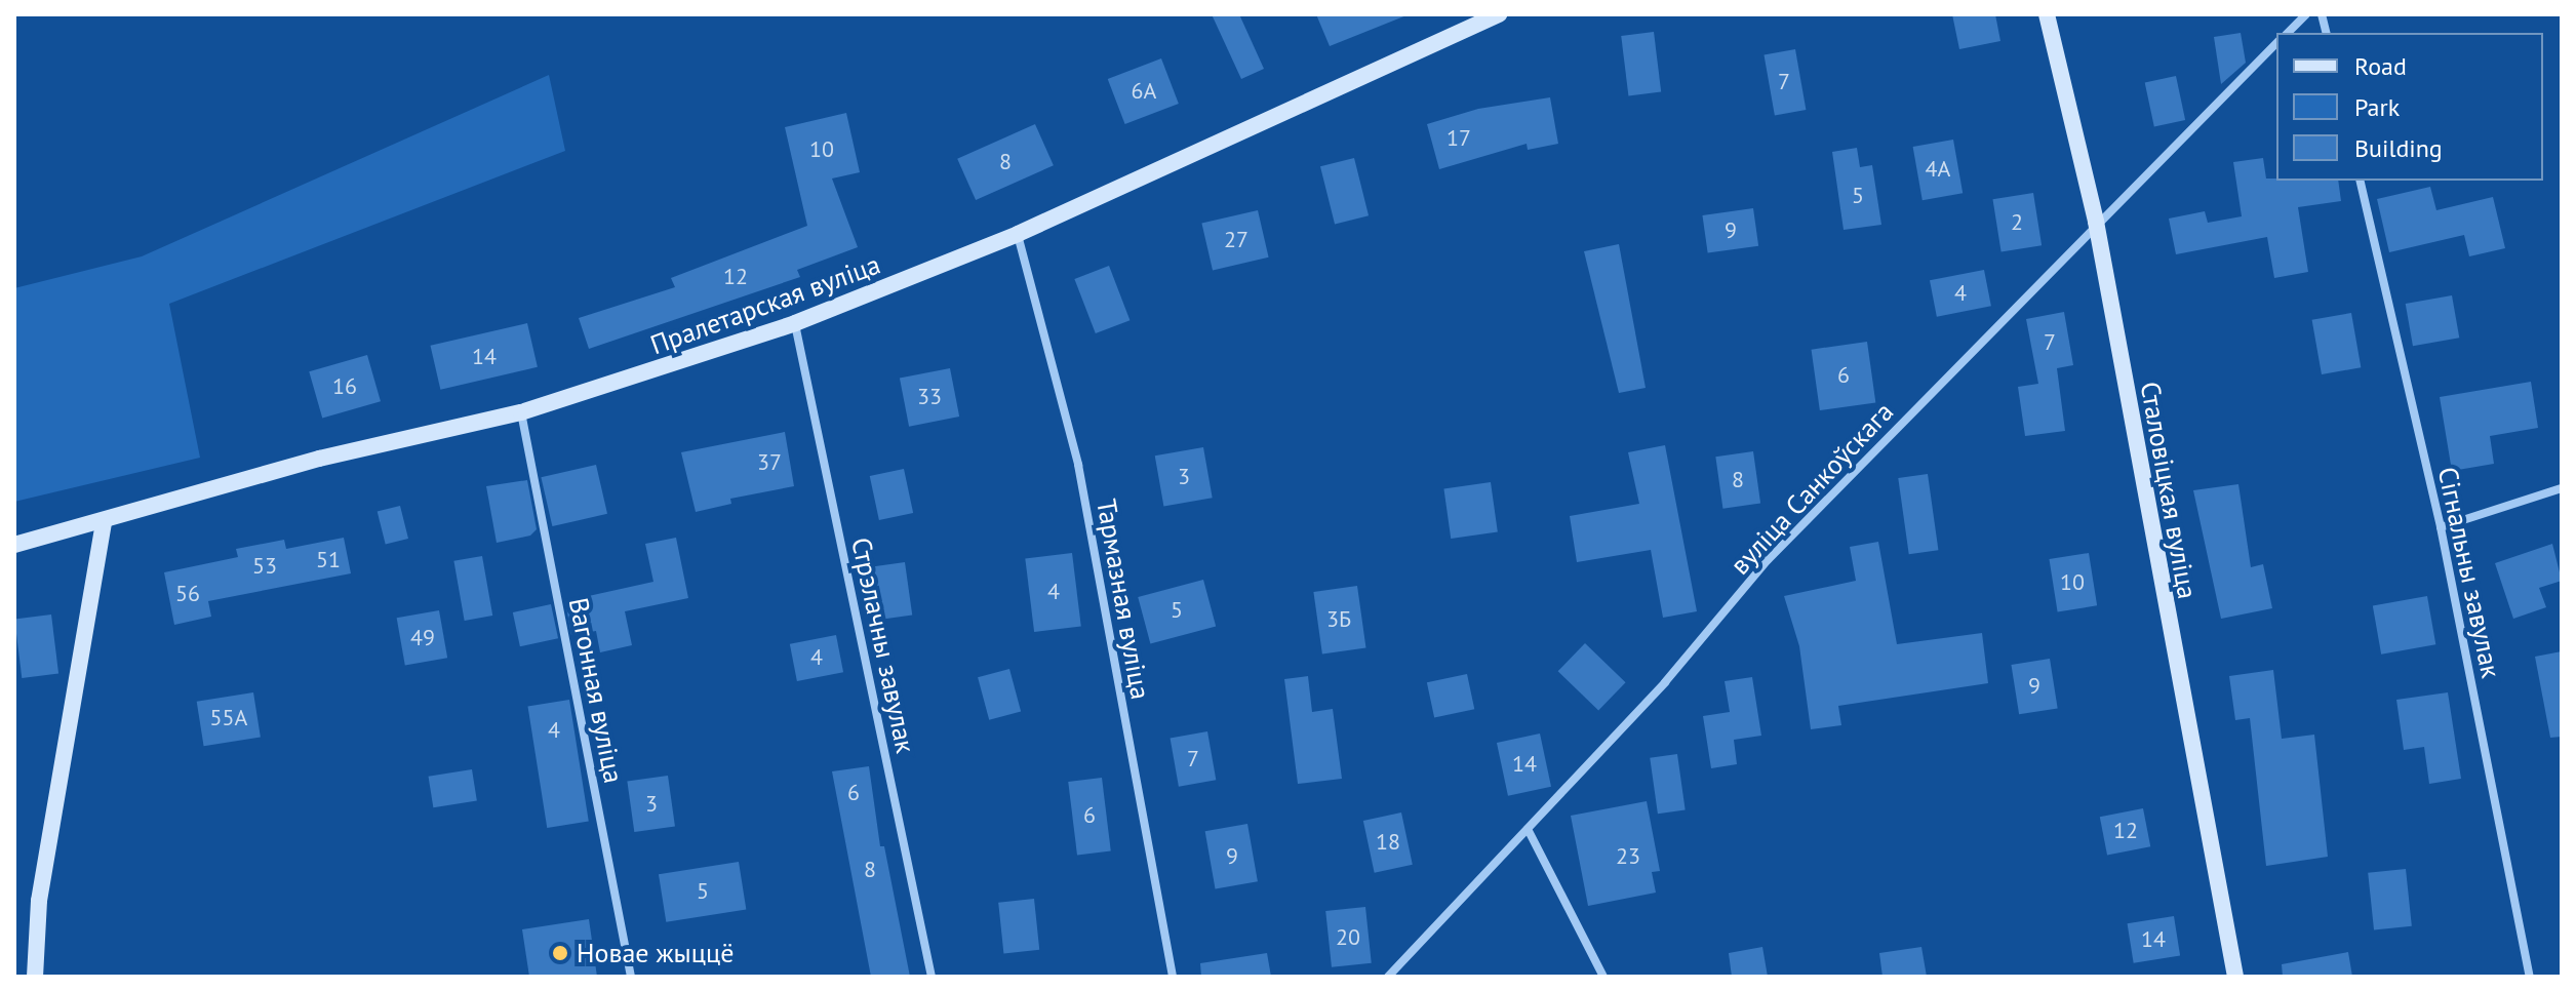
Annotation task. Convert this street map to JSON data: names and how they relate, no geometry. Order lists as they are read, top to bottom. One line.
{"streets":{"main road":["Пралетарская вуліца","Сталовіцкая вуліца"],"street":["вуліца Санкоўскага","Сігнальны завулак","Тармазная вуліца","Стрэлачны завулак","Вагонная вуліца"]},"crossings":[["Пралетарская вуліца","Тармазная вуліца"],["Пралетарская вуліца","Стрэлачны завулак"],["Пралетарская вуліца","Вагонная вуліца"],["вуліца Санкоўскага","Сталовіцкая вуліца"]],"places":["Новае жыццё"],"house_numbers":["7","6А","17","10","8","4А","5","2","9","27","12","4","7","14","6","16","33","37","3","8","51","53","10","4","56","5","3Б","49","4","9","55А","4","7","14","6","3","6","12","18","9","23","8","5","20","14"],"legend":["Road","Park","Building"]}
